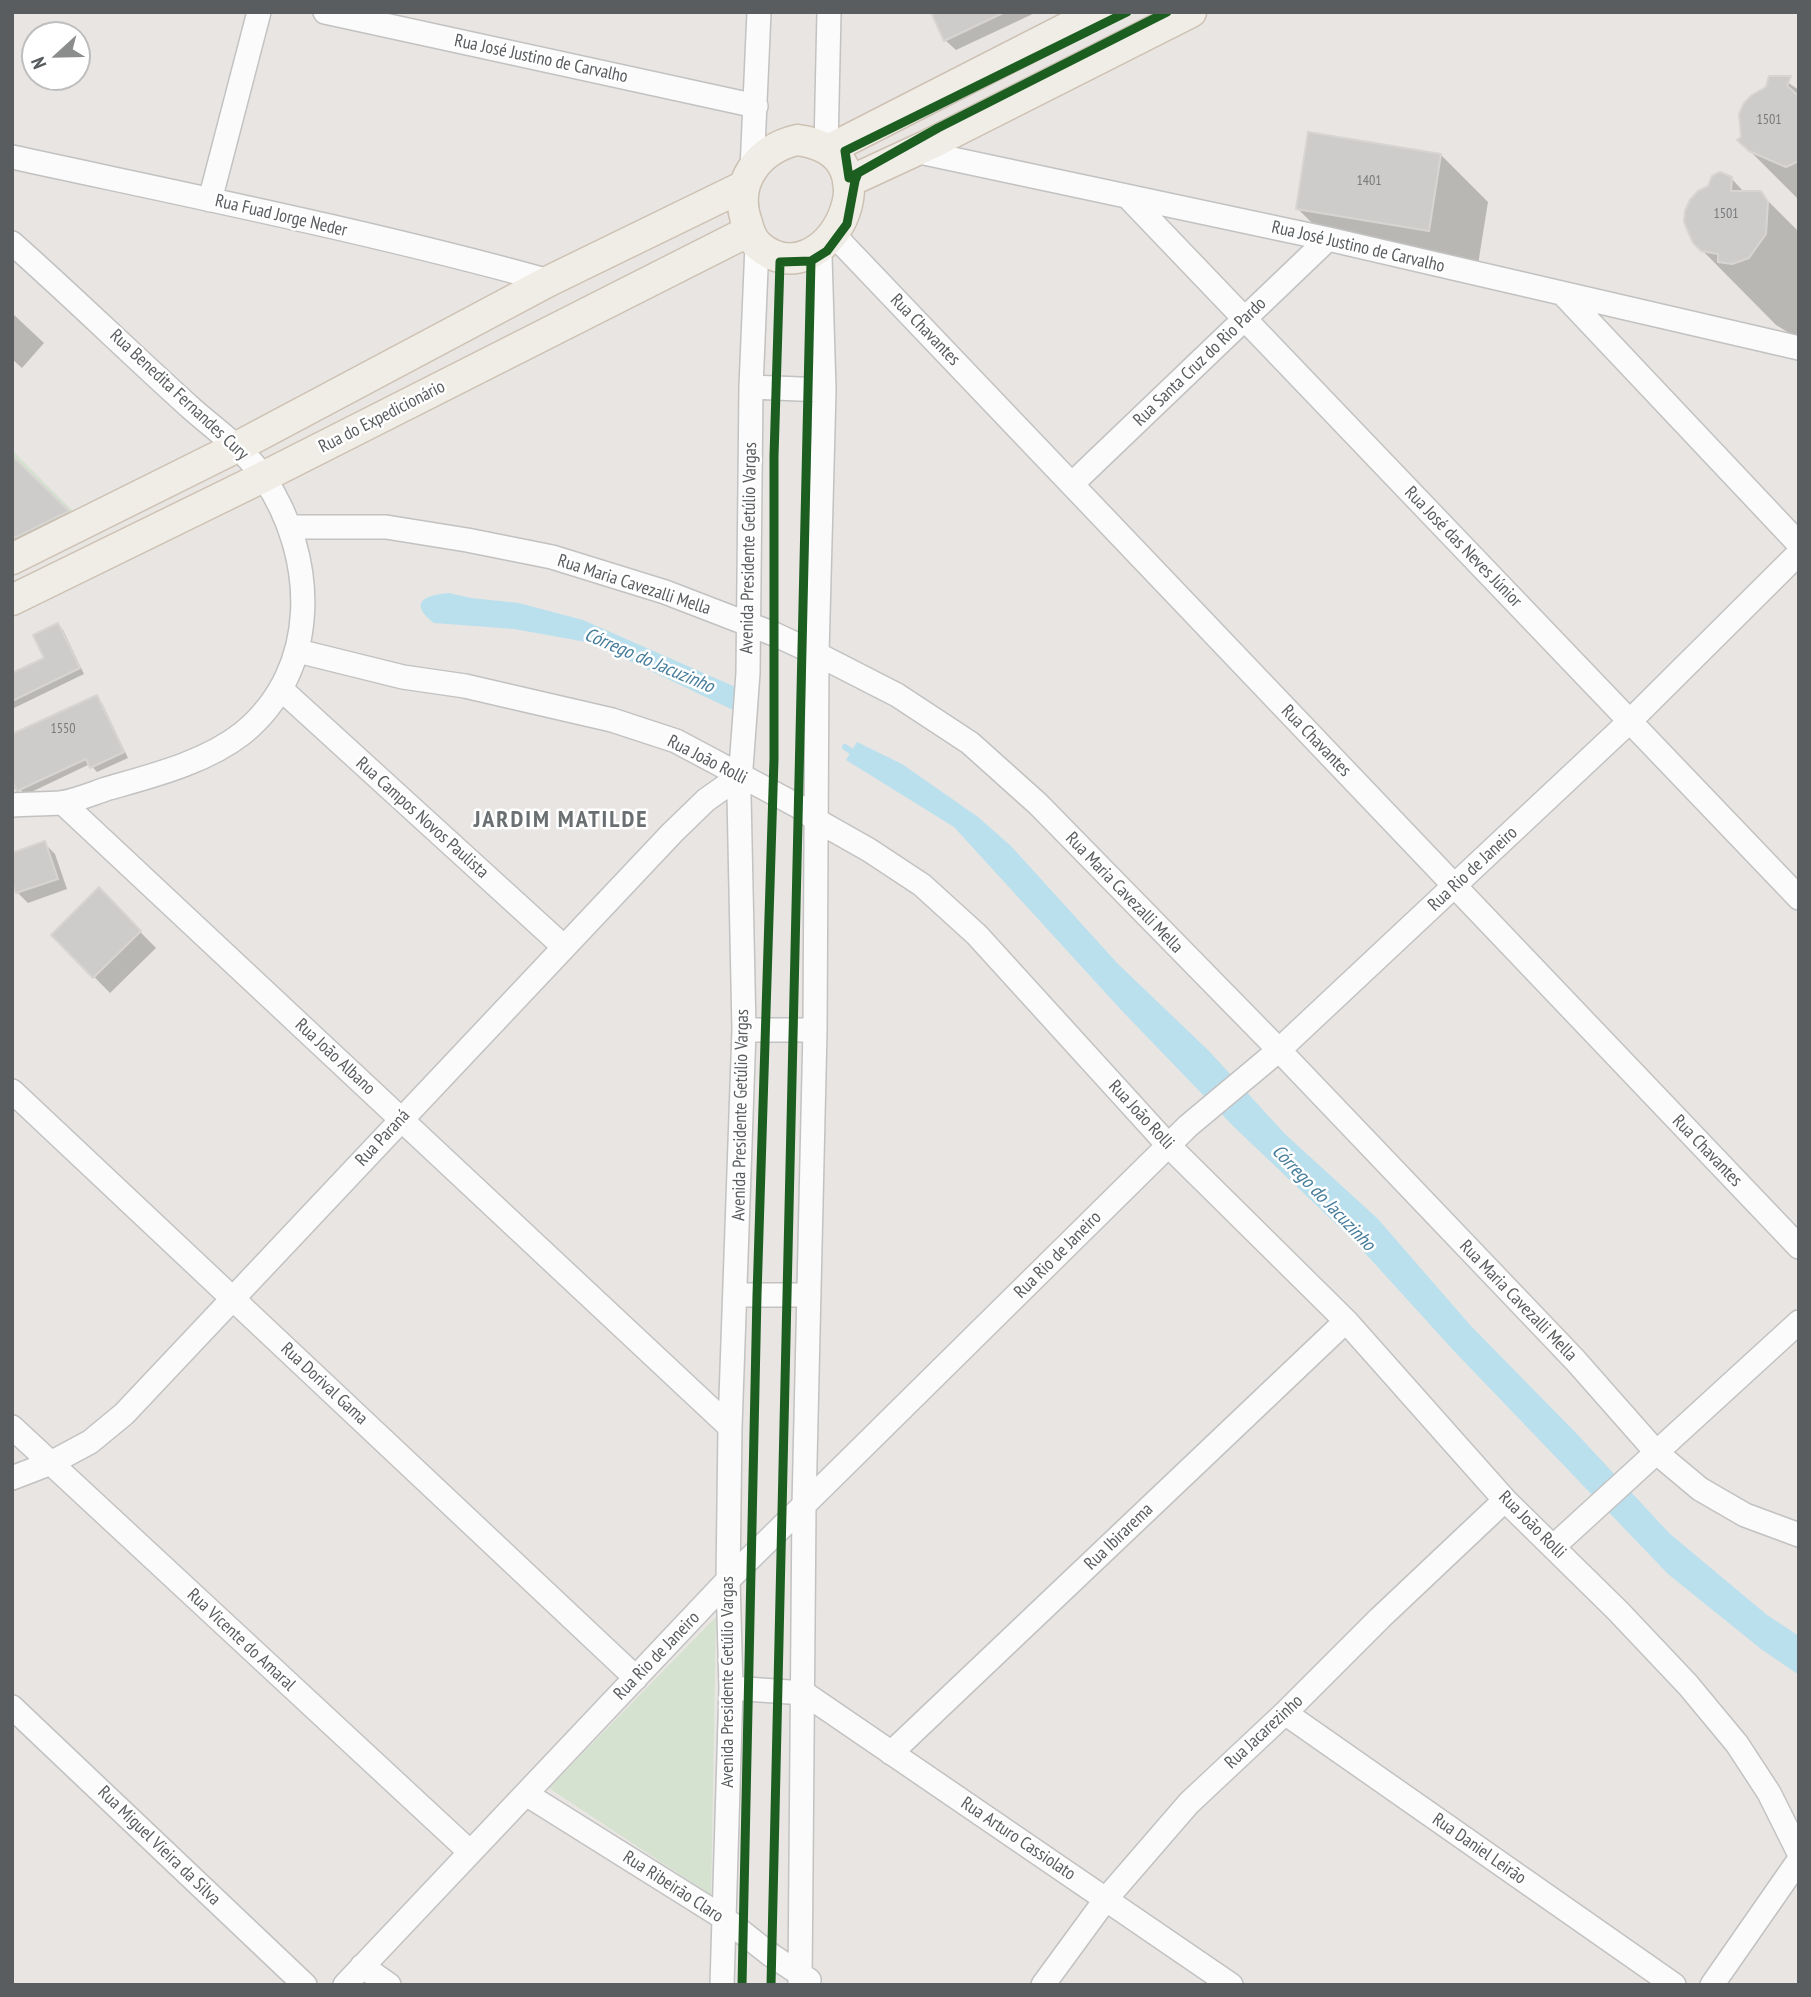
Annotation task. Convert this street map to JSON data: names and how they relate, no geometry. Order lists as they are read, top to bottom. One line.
{"streets":{"main road":["Rua do Expedicionário"],"street":["Rua José Justino de Carvalho","Rua Fuad Jorge Neder","Rua Chavantes","Rua Santa Cruz do Rio Pardo","Rua Benedita Fernandes Cury","Rua José das Neves Júnior","Avenida Presidente Getúlio Vargas","Rua Maria Cavezalli Mella","Rua João Rolli","Rua Campos Novos Paulista","Rua Rio de Janeiro","Rua João Albano","Rua Paraná","Rua Dorival Gama","Rua Ibirarema","Rua Vicente do Amaral","Rua Jacarezinho","Rua Arturo Cassiolato","Rua Miguel Vieira da Silva","Rua Daniel Leirão","Rua Ribeirão Claro"]},"crossings":[["Rua José Justino de Carvalho","Rua Santa Cruz do Rio Pardo"],["Rua José Justino de Carvalho","Rua José das Neves Júnior"],["Rua Chavantes","Rua Santa Cruz do Rio Pardo"],["Rua Chavantes","Rua do Expedicionário"],["Rua Chavantes","Avenida Presidente Getúlio Vargas"],["Rua Chavantes","Rua Rio de Janeiro"],["Rua Santa Cruz do Rio Pardo","Rua José das Neves Júnior"],["Rua Benedita Fernandes Cury","Rua do Expedicionário"],["Rua Benedita Fernandes Cury","Rua Maria Cavezalli Mella"],["Rua Benedita Fernandes Cury","Rua João Rolli"],["Rua Benedita Fernandes Cury","Rua Campos Novos Paulista"],["Rua Benedita Fernandes Cury","Rua João Albano"],["Rua do Expedicionário","Avenida Presidente Getúlio Vargas"],["Rua José das Neves Júnior","Rua Rio de Janeiro"],["Avenida Presidente Getúlio Vargas","Rua Maria Cavezalli Mella"],["Avenida Presidente Getúlio Vargas","Rua João Rolli"],["Avenida Presidente Getúlio Vargas","Rua Rio de Janeiro"],["Avenida Presidente Getúlio Vargas","Rua João Albano"],["Avenida Presidente Getúlio Vargas","Rua Paraná"],["Avenida Presidente Getúlio Vargas","Rua Ribeirão Claro"],["Rua Maria Cavezalli Mella","Rua Rio de Janeiro"],["Rua João Rolli","Rua Rio de Janeiro"],["Rua João Rolli","Rua Paraná"],["Rua João Rolli","Rua Ibirarema"],["Rua João Rolli","Rua Jacarezinho"],["Rua Campos Novos Paulista","Rua Paraná"],["Rua Rio de Janeiro","Rua Dorival Gama"],["Rua Rio de Janeiro","Rua Vicente do Amaral"],["Rua Rio de Janeiro","Rua Ribeirão Claro"],["Rua João Albano","Rua Paraná"],["Rua Paraná","Rua Dorival Gama"],["Rua Paraná","Rua Vicente do Amaral"],["Rua Ibirarema","Rua Arturo Cassiolato"],["Rua Jacarezinho","Rua Arturo Cassiolato"],["Rua Jacarezinho","Rua Daniel Leirão"]],"districts":["JARDIM MATILDE"],"water":["Córrego do Jacuzinho"],"house_numbers":["1501","1401","1501","1550"],"north":"left"}
